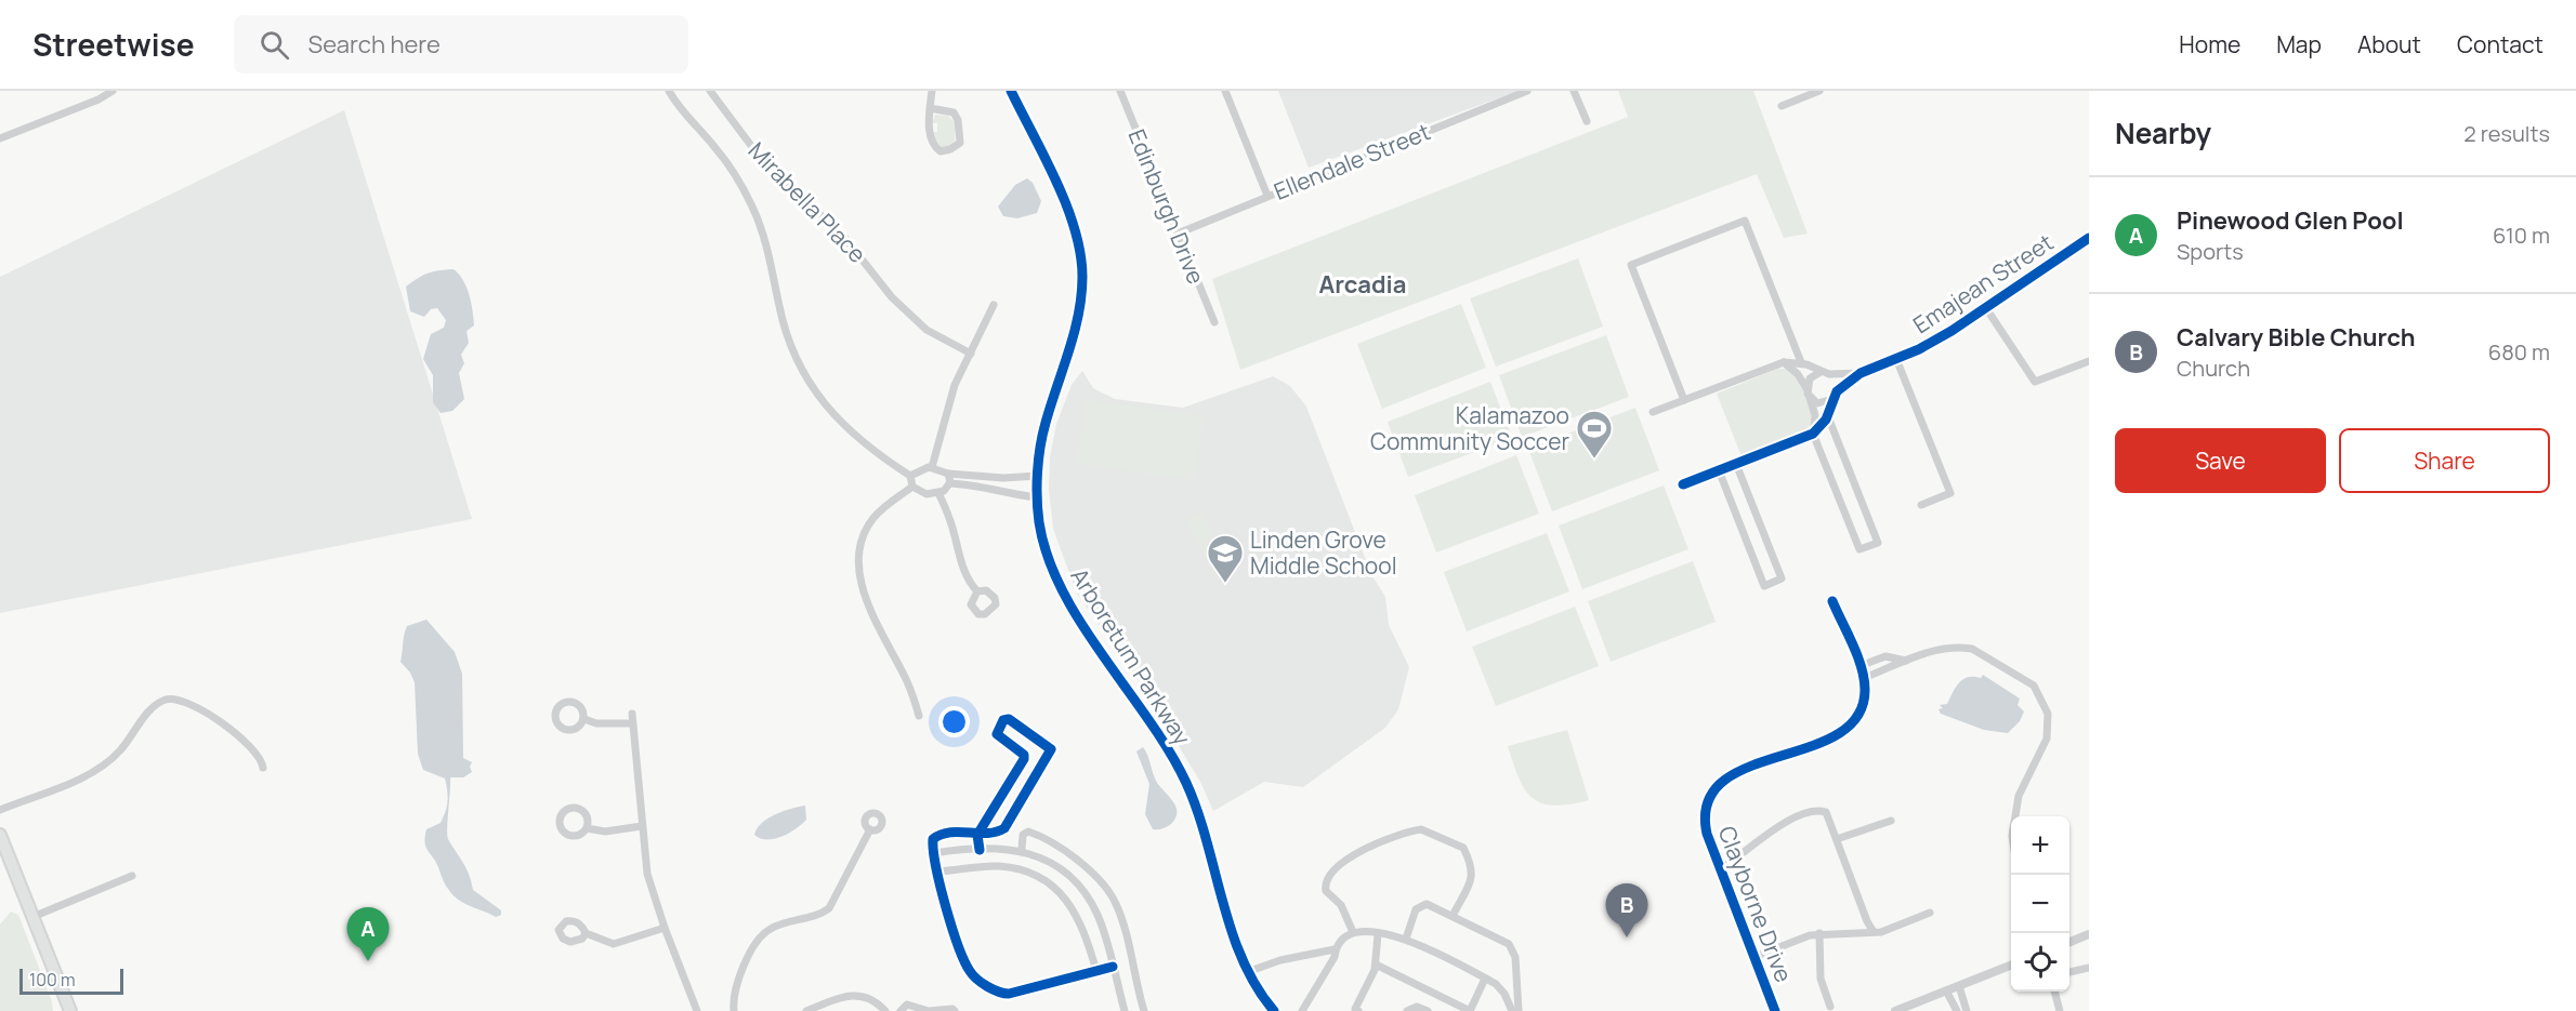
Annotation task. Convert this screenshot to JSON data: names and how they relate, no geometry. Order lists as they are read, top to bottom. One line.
{"streets":{"street":["Ellendale Street","Mirabella Place","Edinburgh Drive","Emajean Street","Arboretum Parkway","Clayborne Drive"]},"crossings":[["Ellendale Street","Edinburgh Drive"]],"districts":["Arcadia"],"places":{"sports":["Kalamazoo Community Soccer"],"school or university":["Linden Grove Middle School"]},"scale_bar":"100 m","page":{"header":"Streetwise","search":"Search here","nav":["Home","Map","About","Contact"],"heading":["Nearby","2 results"],"list":[{"mark":"A","name":"Pinewood Glen Pool","note":"Sports","value":"610 m"},{"mark":"B","name":"Calvary Bible Church","note":"Church","value":"680 m"}],"buttons":["Save","Share"],"map_buttons":["+","−"],"pins":["B","A"],"scale":"100 m"}}
